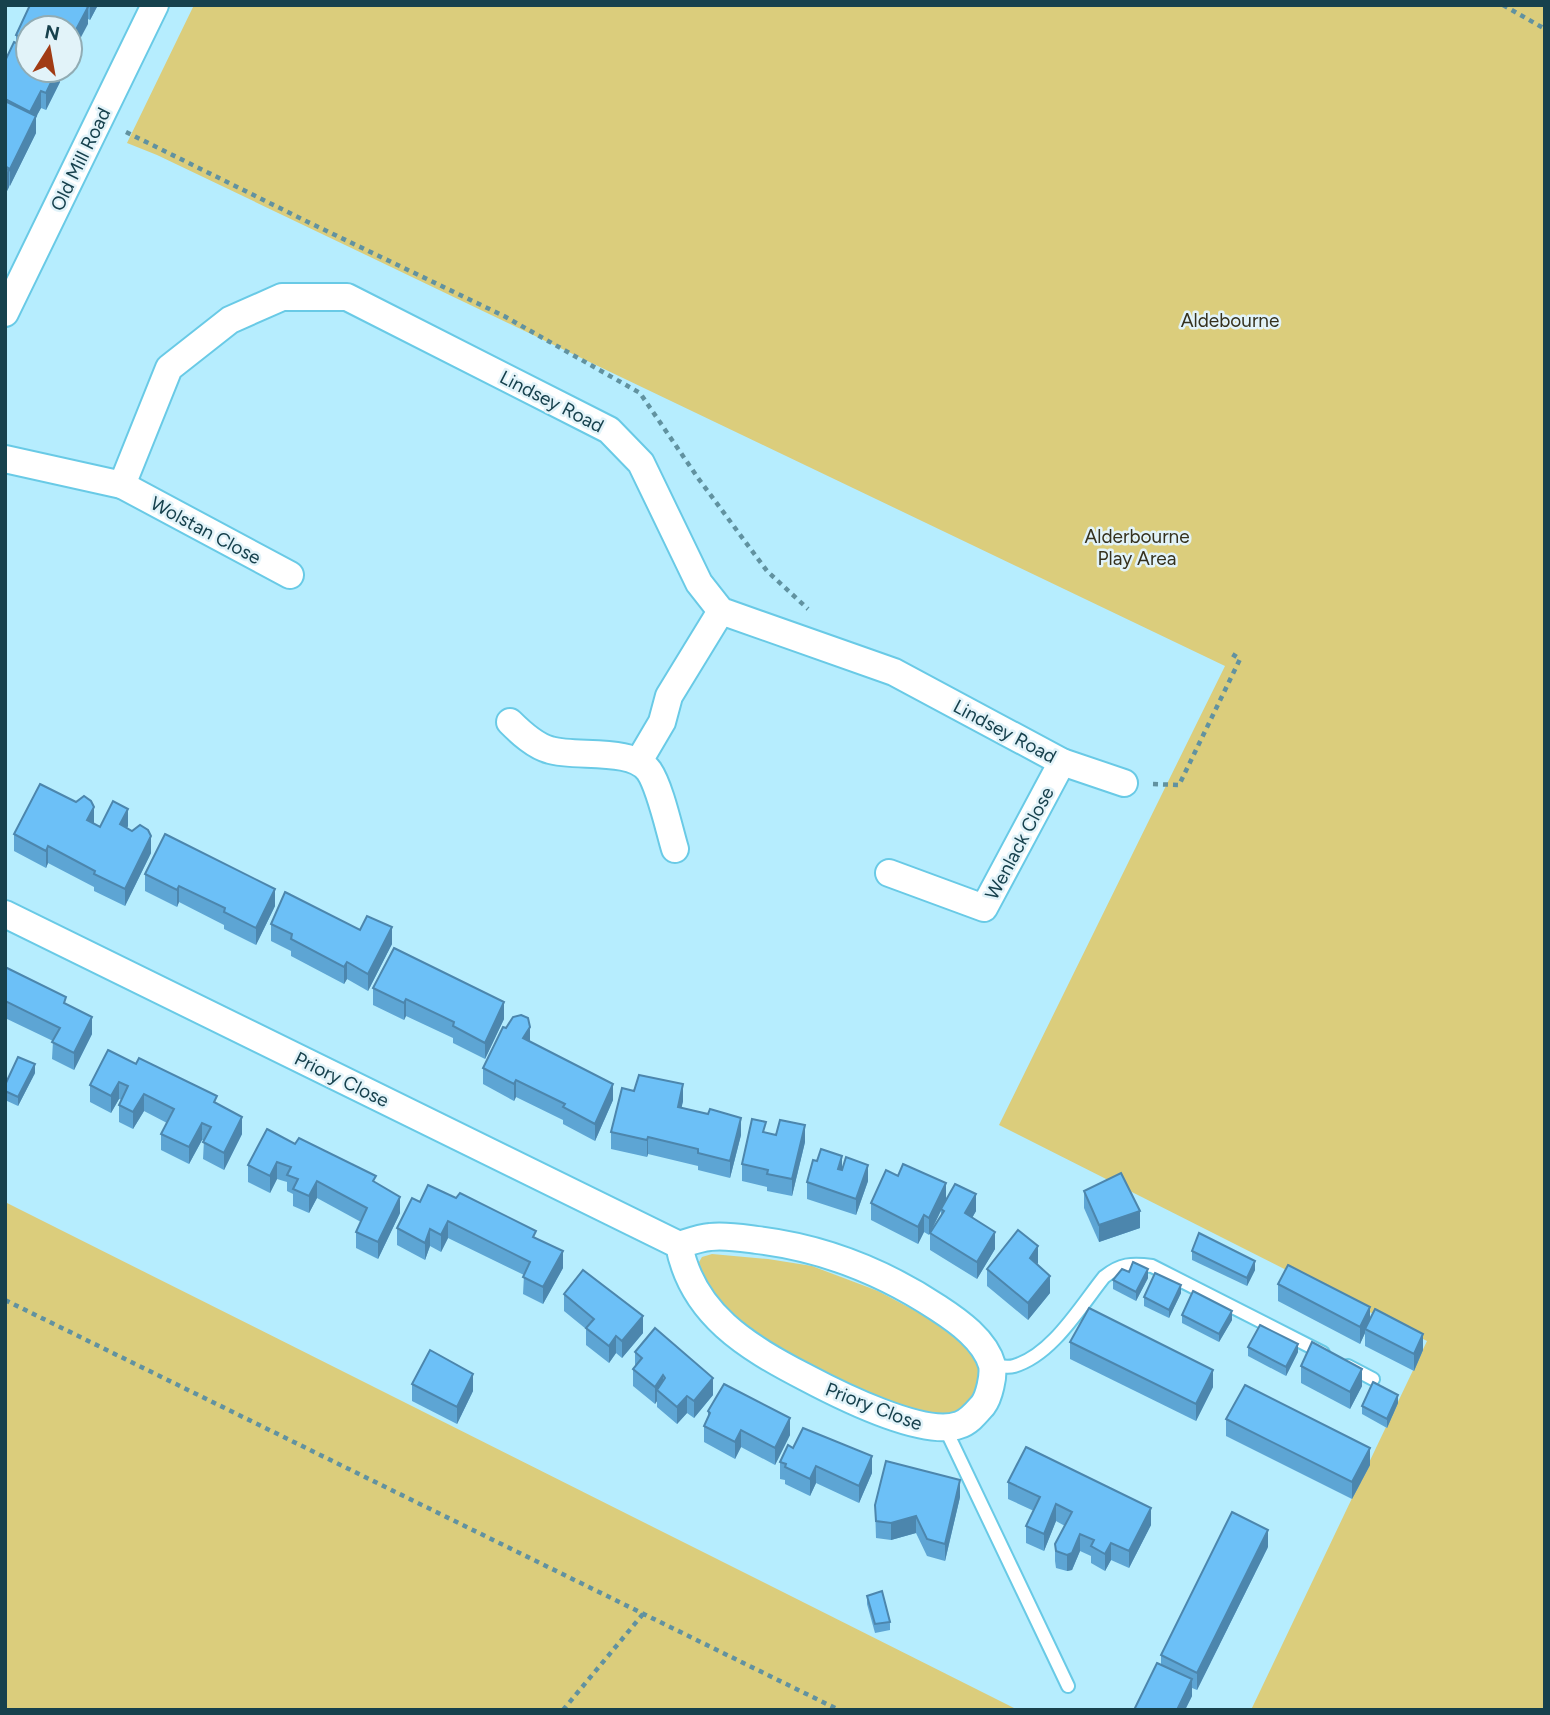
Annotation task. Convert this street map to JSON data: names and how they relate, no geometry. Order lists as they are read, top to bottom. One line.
{"streets":{"street":["Old Mill Road","Lindsey Road","Wolstan Close","Wenlack Close","Priory Close"]},"crossings":[["Lindsey Road","Wolstan Close"],["Lindsey Road","Wenlack Close"]],"parks":["Aldebourne","Alderbourne Play Area"],"north":"top"}
